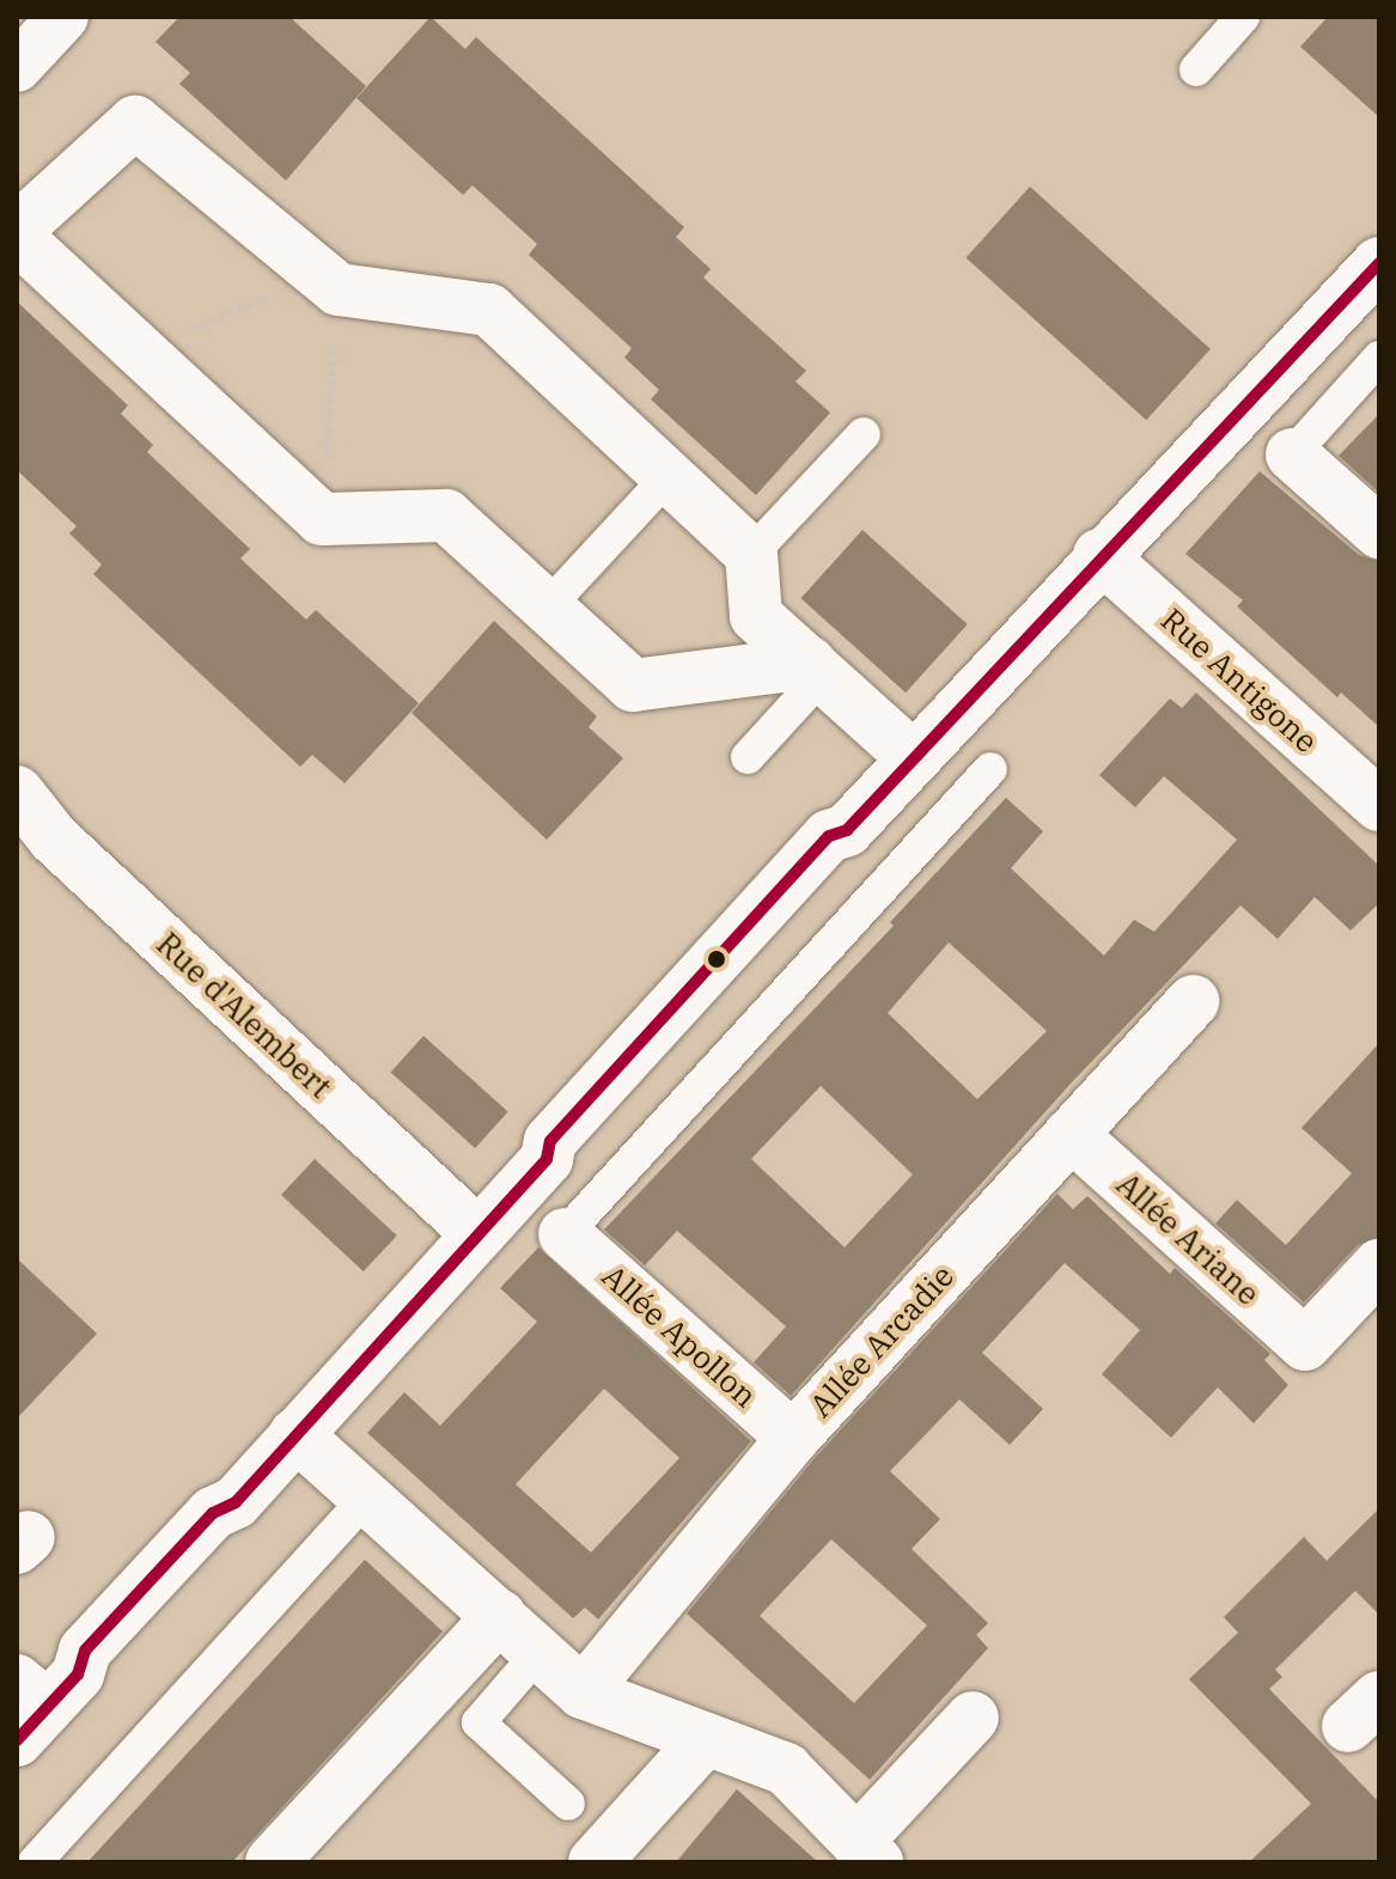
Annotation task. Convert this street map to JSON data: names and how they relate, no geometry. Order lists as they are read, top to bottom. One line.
{"streets":{"street":["Rue Antigone","Rue d'Alembert","Allée Ariane","Allée Apollon","Allée Arcadie"]},"crossings":[["Allée Ariane","Allée Arcadie"],["Allée Apollon","Allée Arcadie"]]}
